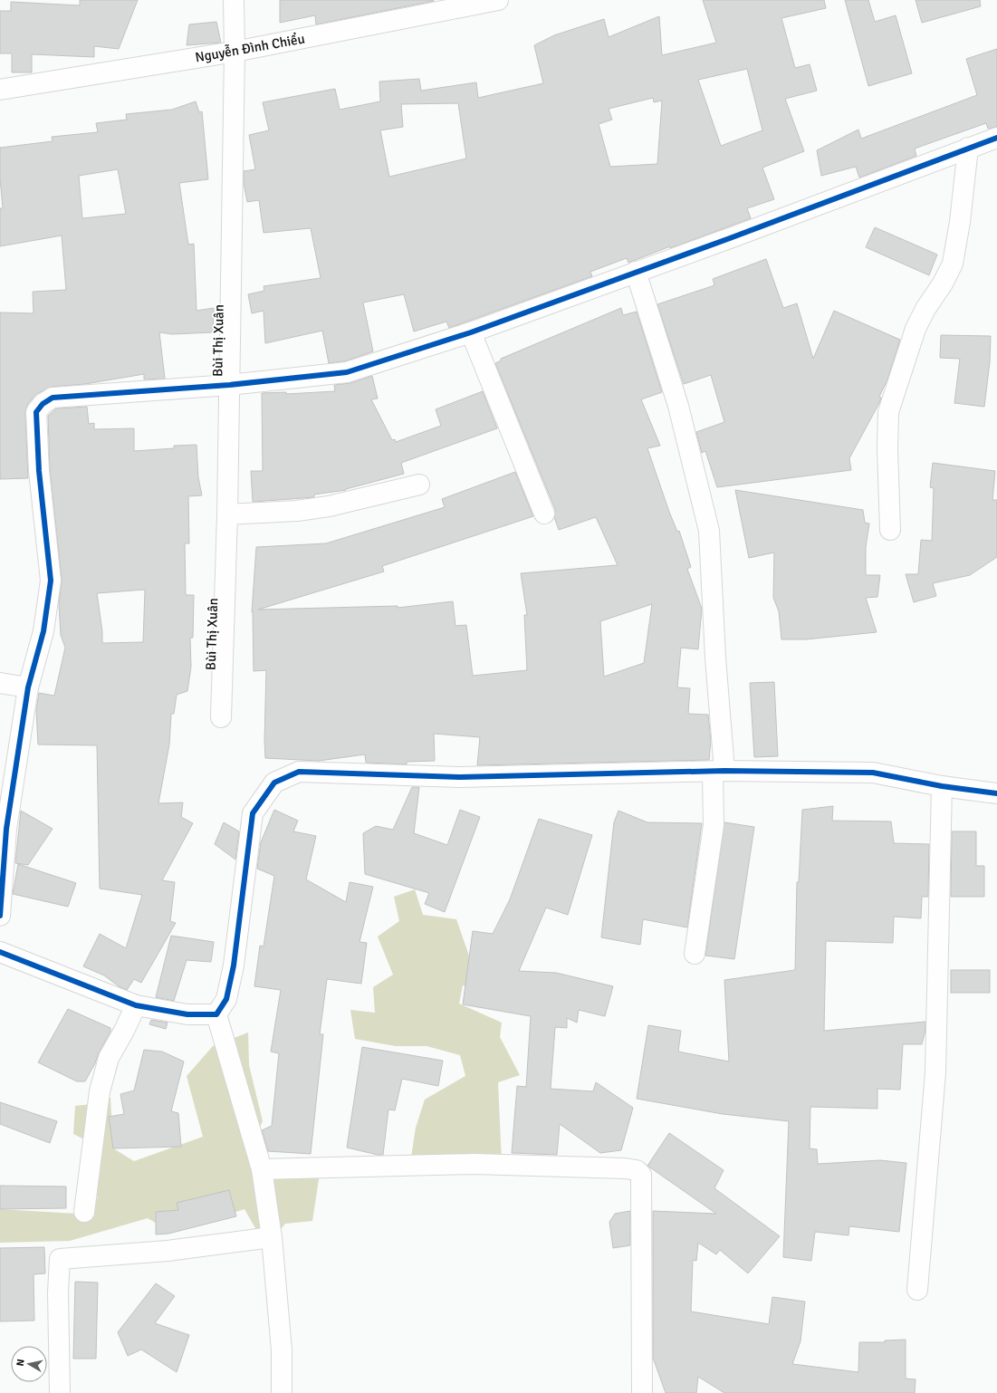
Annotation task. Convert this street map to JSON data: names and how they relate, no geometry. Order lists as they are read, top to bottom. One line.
{"streets":{"street":["Nguyễn Đình Chiểu","Bùi Thị Xuân"]},"crossings":[["Nguyễn Đình Chiểu","Bùi Thị Xuân"]],"north":"left"}
